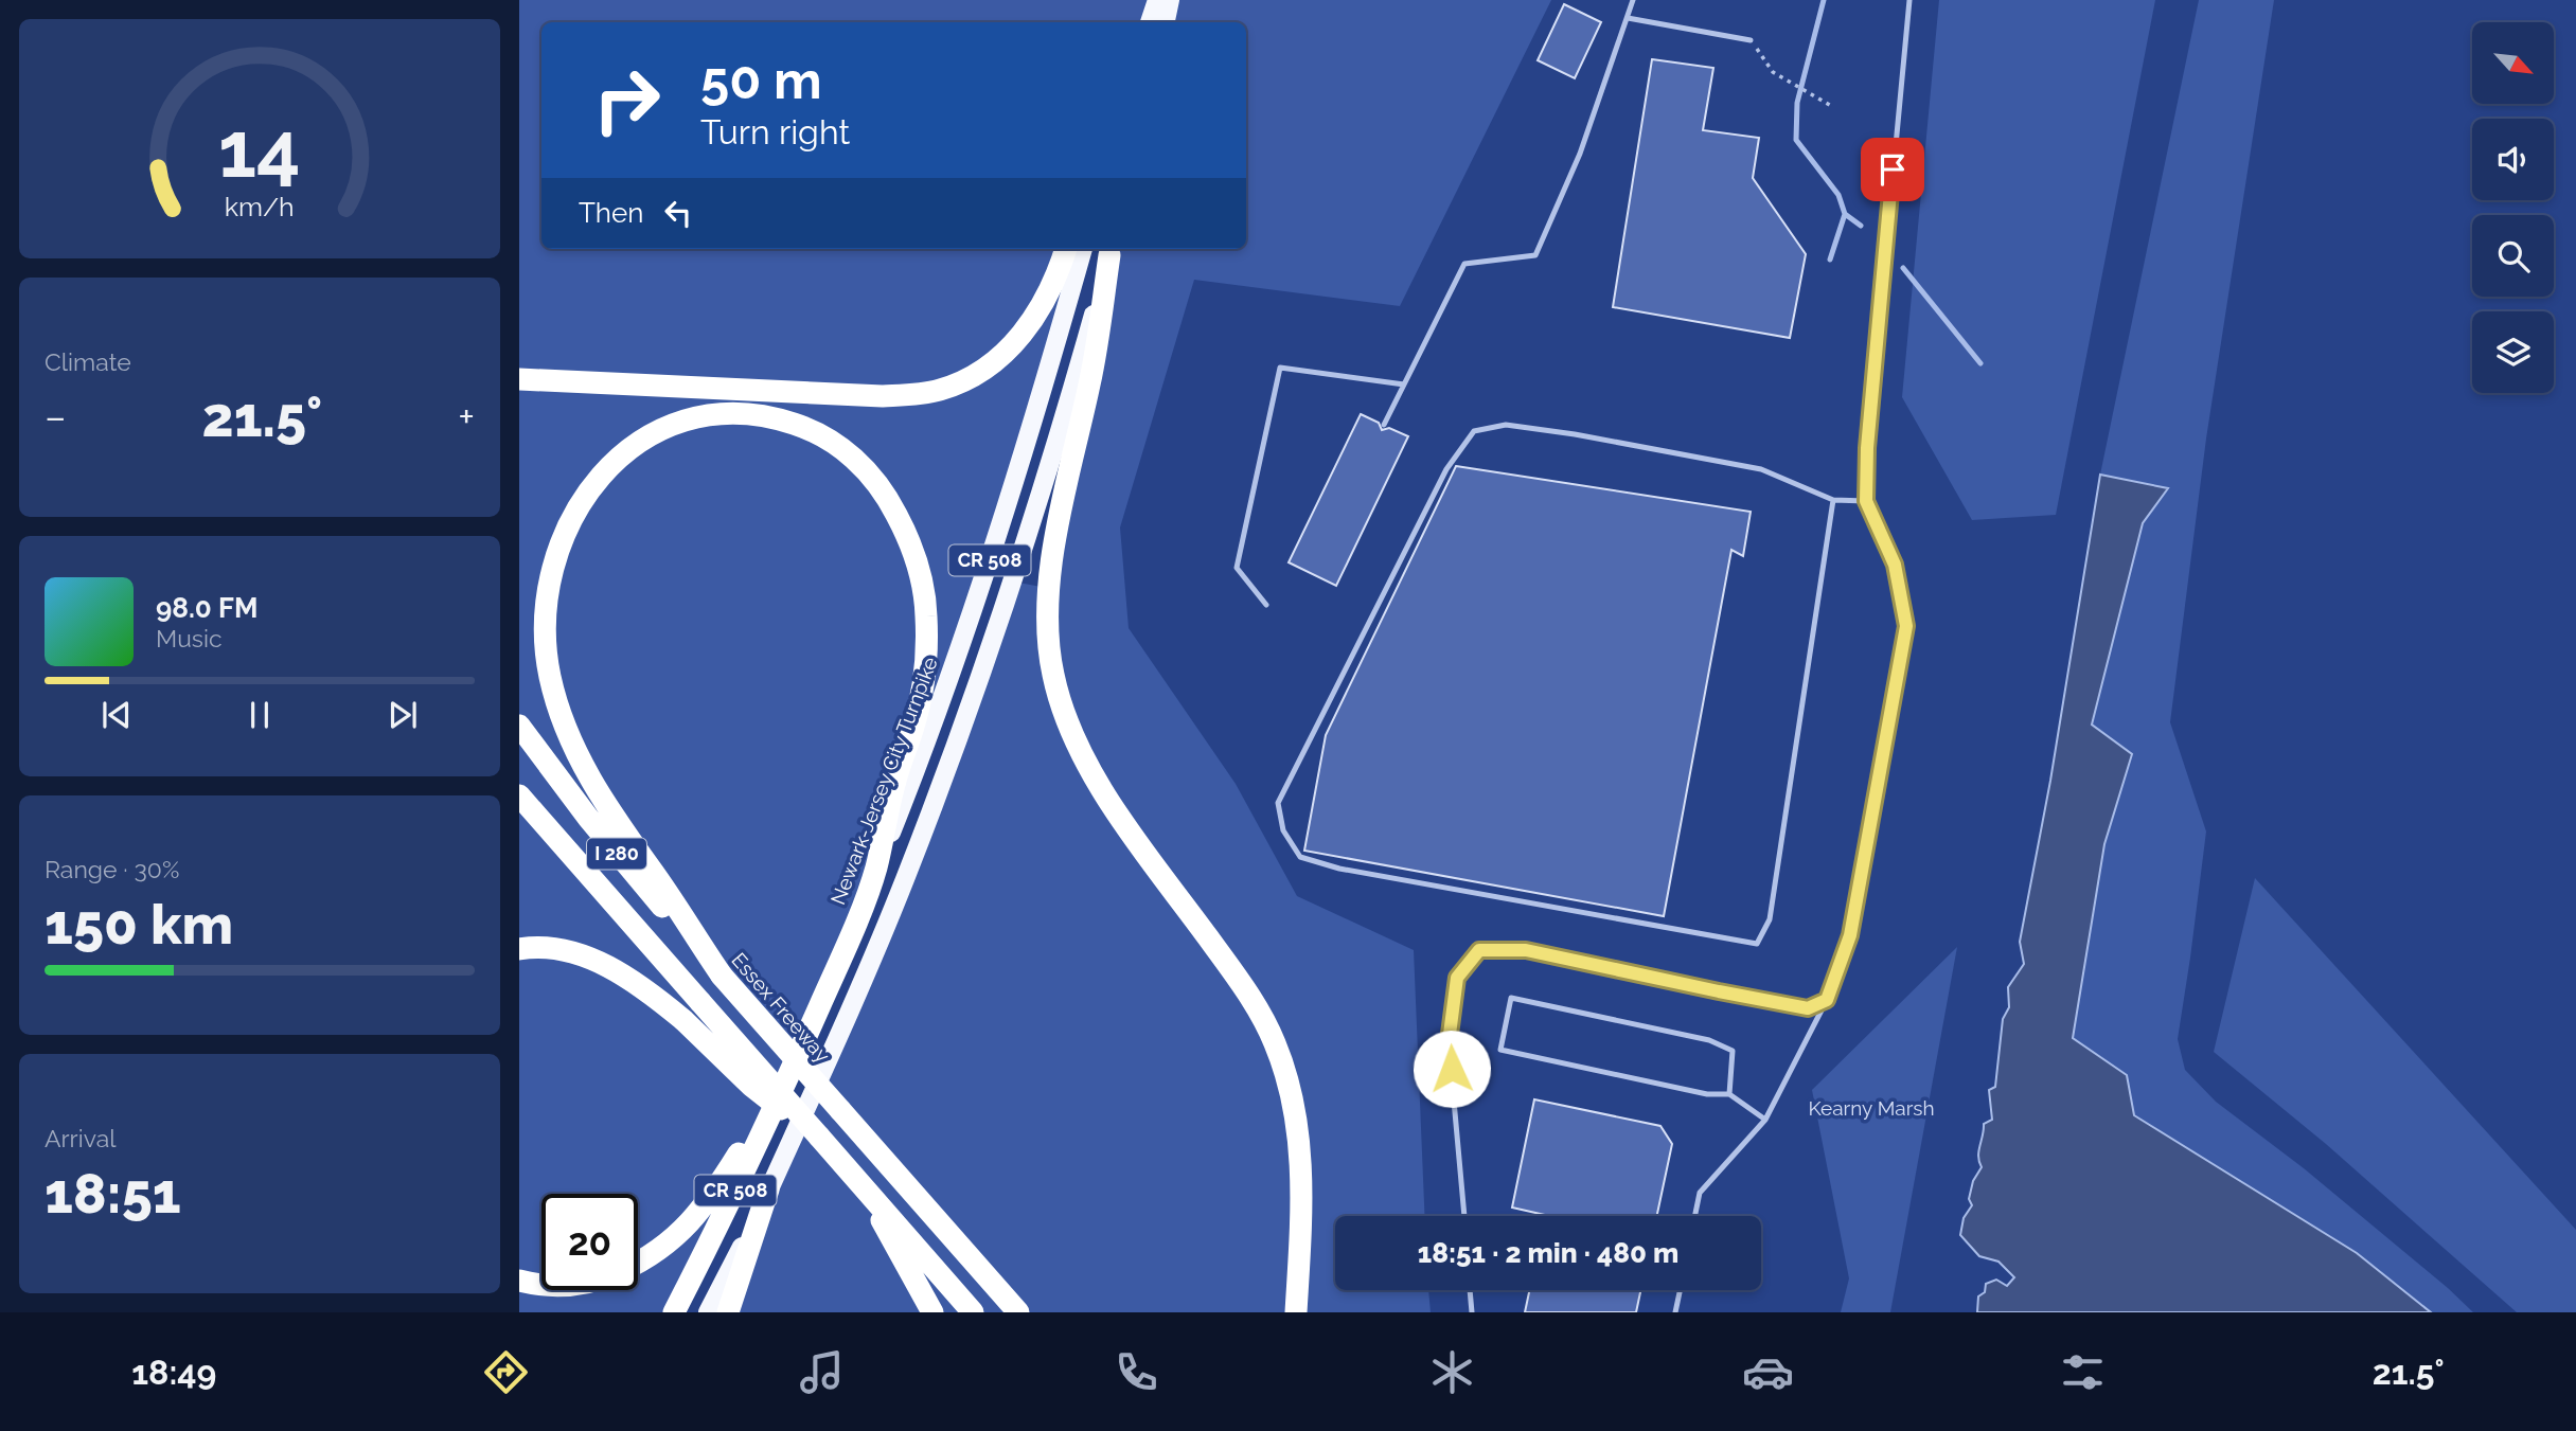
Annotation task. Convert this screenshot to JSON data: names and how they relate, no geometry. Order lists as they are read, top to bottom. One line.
{"streets":{"highway":["CR 508","Newark-Jersey City Turnpike","I 280","Essex Freeway"]},"parks":["Kearny Marsh"],"north":"bottom right","page":{"turn":["50 m","Turn right"],"then":"Then","tile":["Climate",["Range · 30%","150 km"],["Arrival","18:51"]],"heat":["−","21.5°","+"],"song":["98.0 FM","Music"],"limit":"20","trip":"18:51 · 2 min · 480 m","tabs":["18:49","21.5°"],"gauge":["14","km/h"]}}
